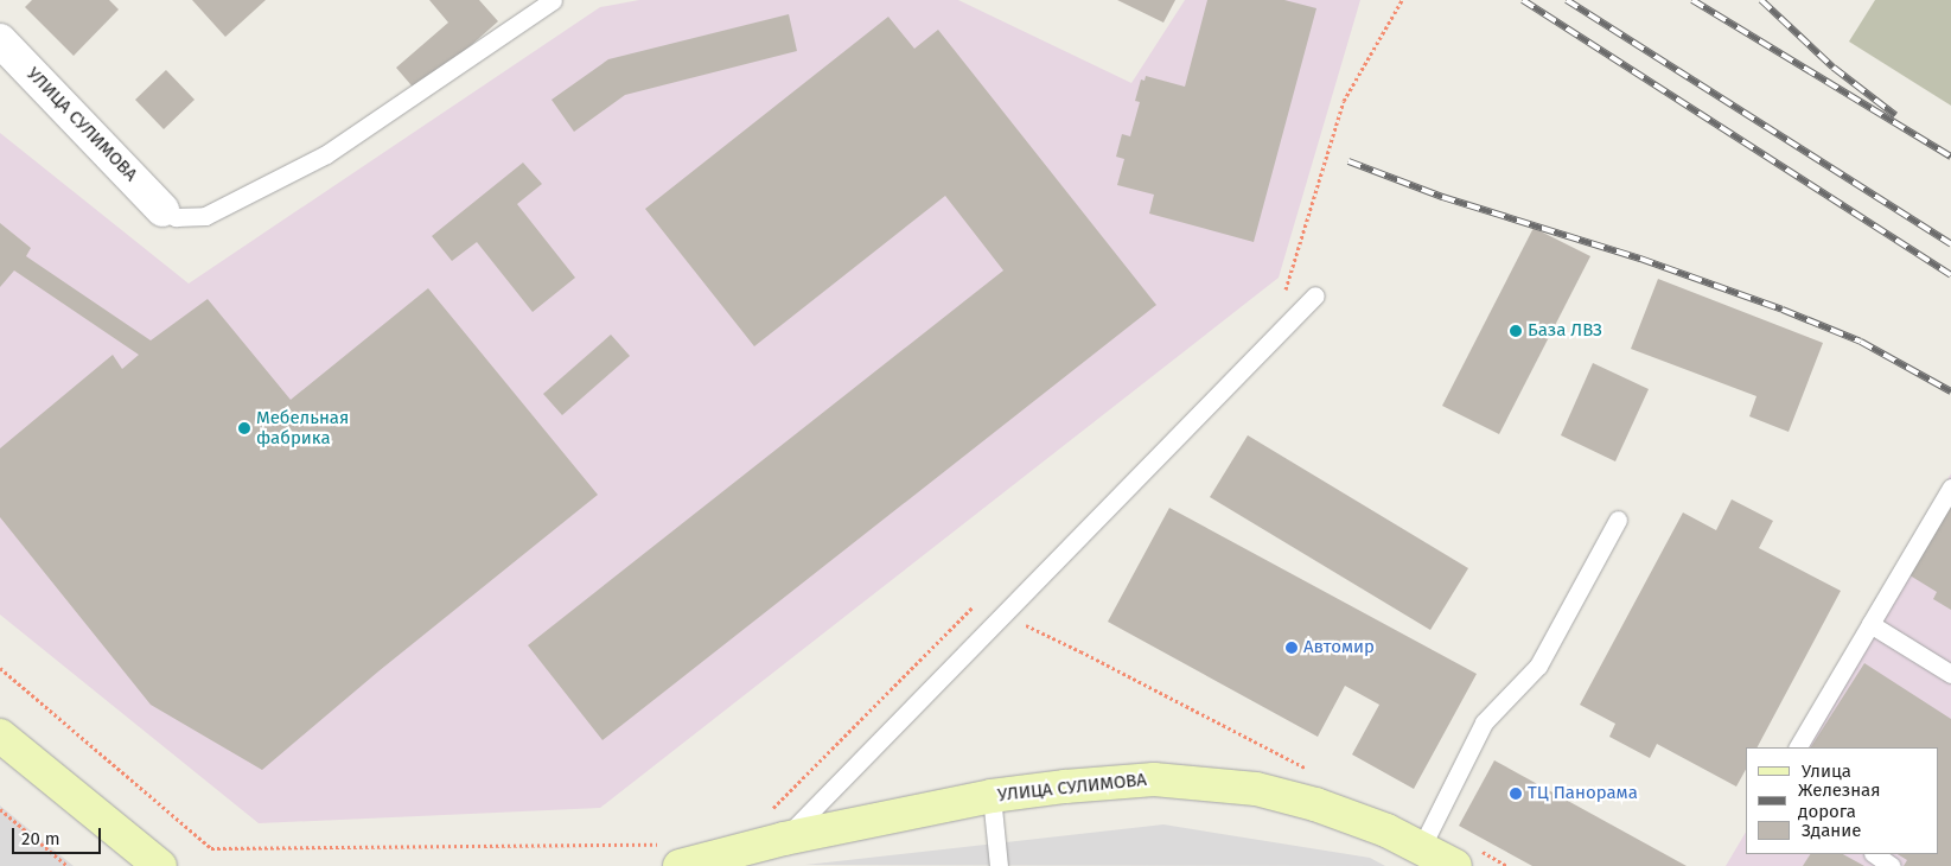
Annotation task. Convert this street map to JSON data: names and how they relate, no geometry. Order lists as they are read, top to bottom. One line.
{"streets":{"main road":["УЛИЦА СУЛИМОВА"]},"places":["База ЛВЗ","Мебельная фабрика","Автомир","ТЦ Панорама"],"legend":["Улица","Железная дорога","Здание"],"scale_bar":"20 m"}
